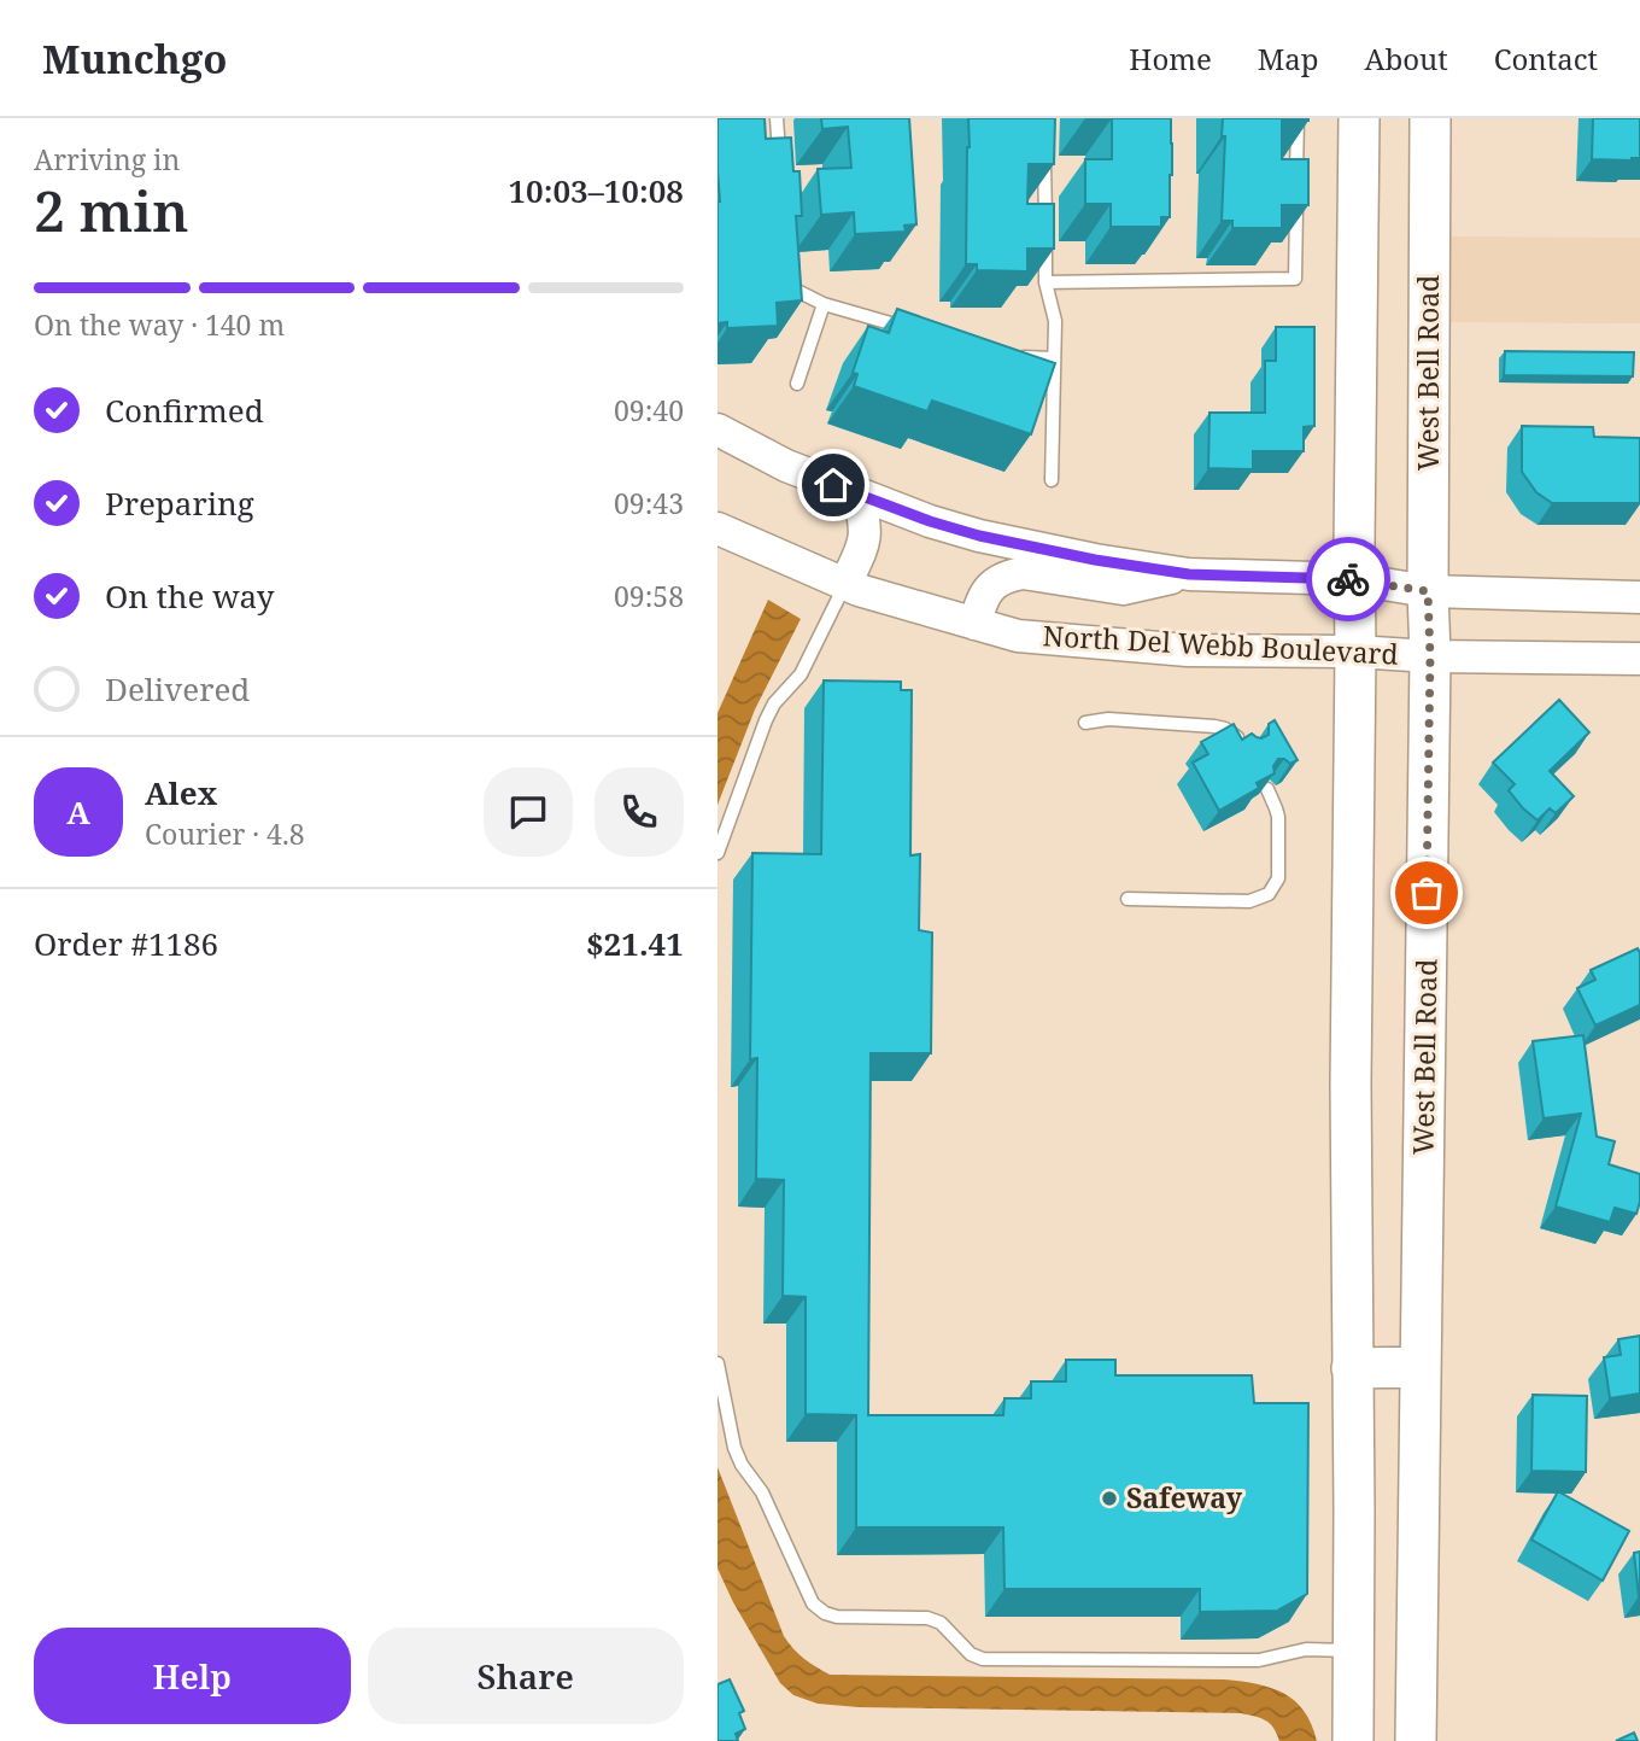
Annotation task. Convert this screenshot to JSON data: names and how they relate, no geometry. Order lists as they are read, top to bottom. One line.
{"streets":{"main road":["West Bell Road"],"street":["North Del Webb Boulevard"]},"crossings":[["West Bell Road","North Del Webb Boulevard"]],"places":["Safeway"],"page":{"header":"Munchgo","nav":["Home","Map","About","Contact"],"heading":["2 min","Arriving in","10:03–10:08"],"panel":["Alex","Courier · 4.8","Order #1186","$21.41"],"bar":"On the way · 140 m","list":[["Confirmed","09:40"],["Preparing","09:43"],["On the way","09:58"],"Delivered"],"round":"A","buttons":["Help","Share"]}}
